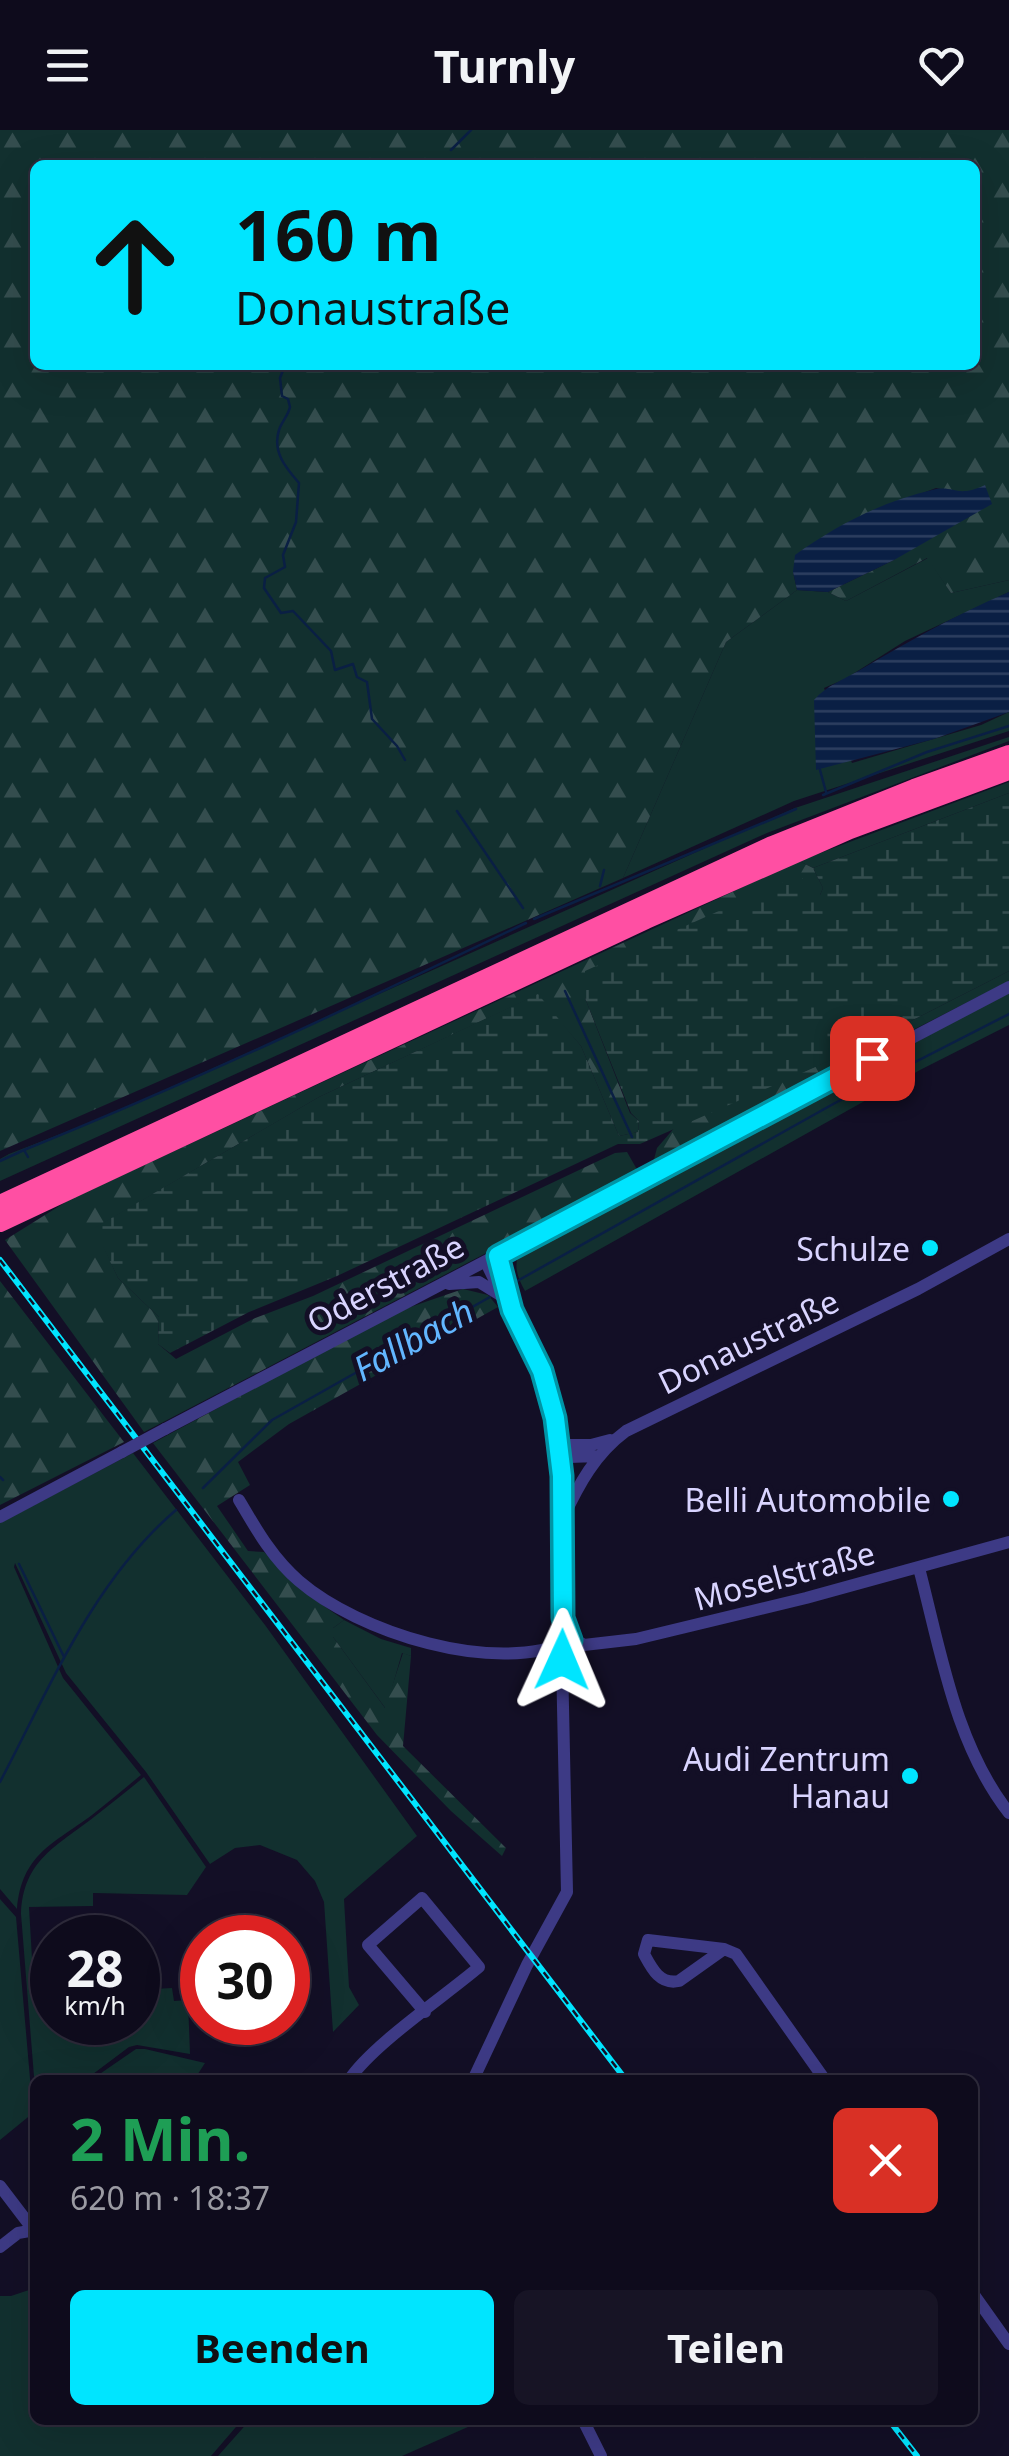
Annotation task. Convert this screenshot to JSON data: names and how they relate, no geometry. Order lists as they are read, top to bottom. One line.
{"streets":{"street":["Oderstraße","Donaustraße","Moselstraße"]},"water":["Fallbach"],"places":["Schulze","Belli Automobile","Audi Zentrum Hanau"],"page":{"header":"Turnly","turn":["160 m","Donaustraße"],"speed":"28 km/h","limit":"30","heading":["2 Min.","620 m · 18:37"],"buttons":["Beenden","Teilen"]}}
